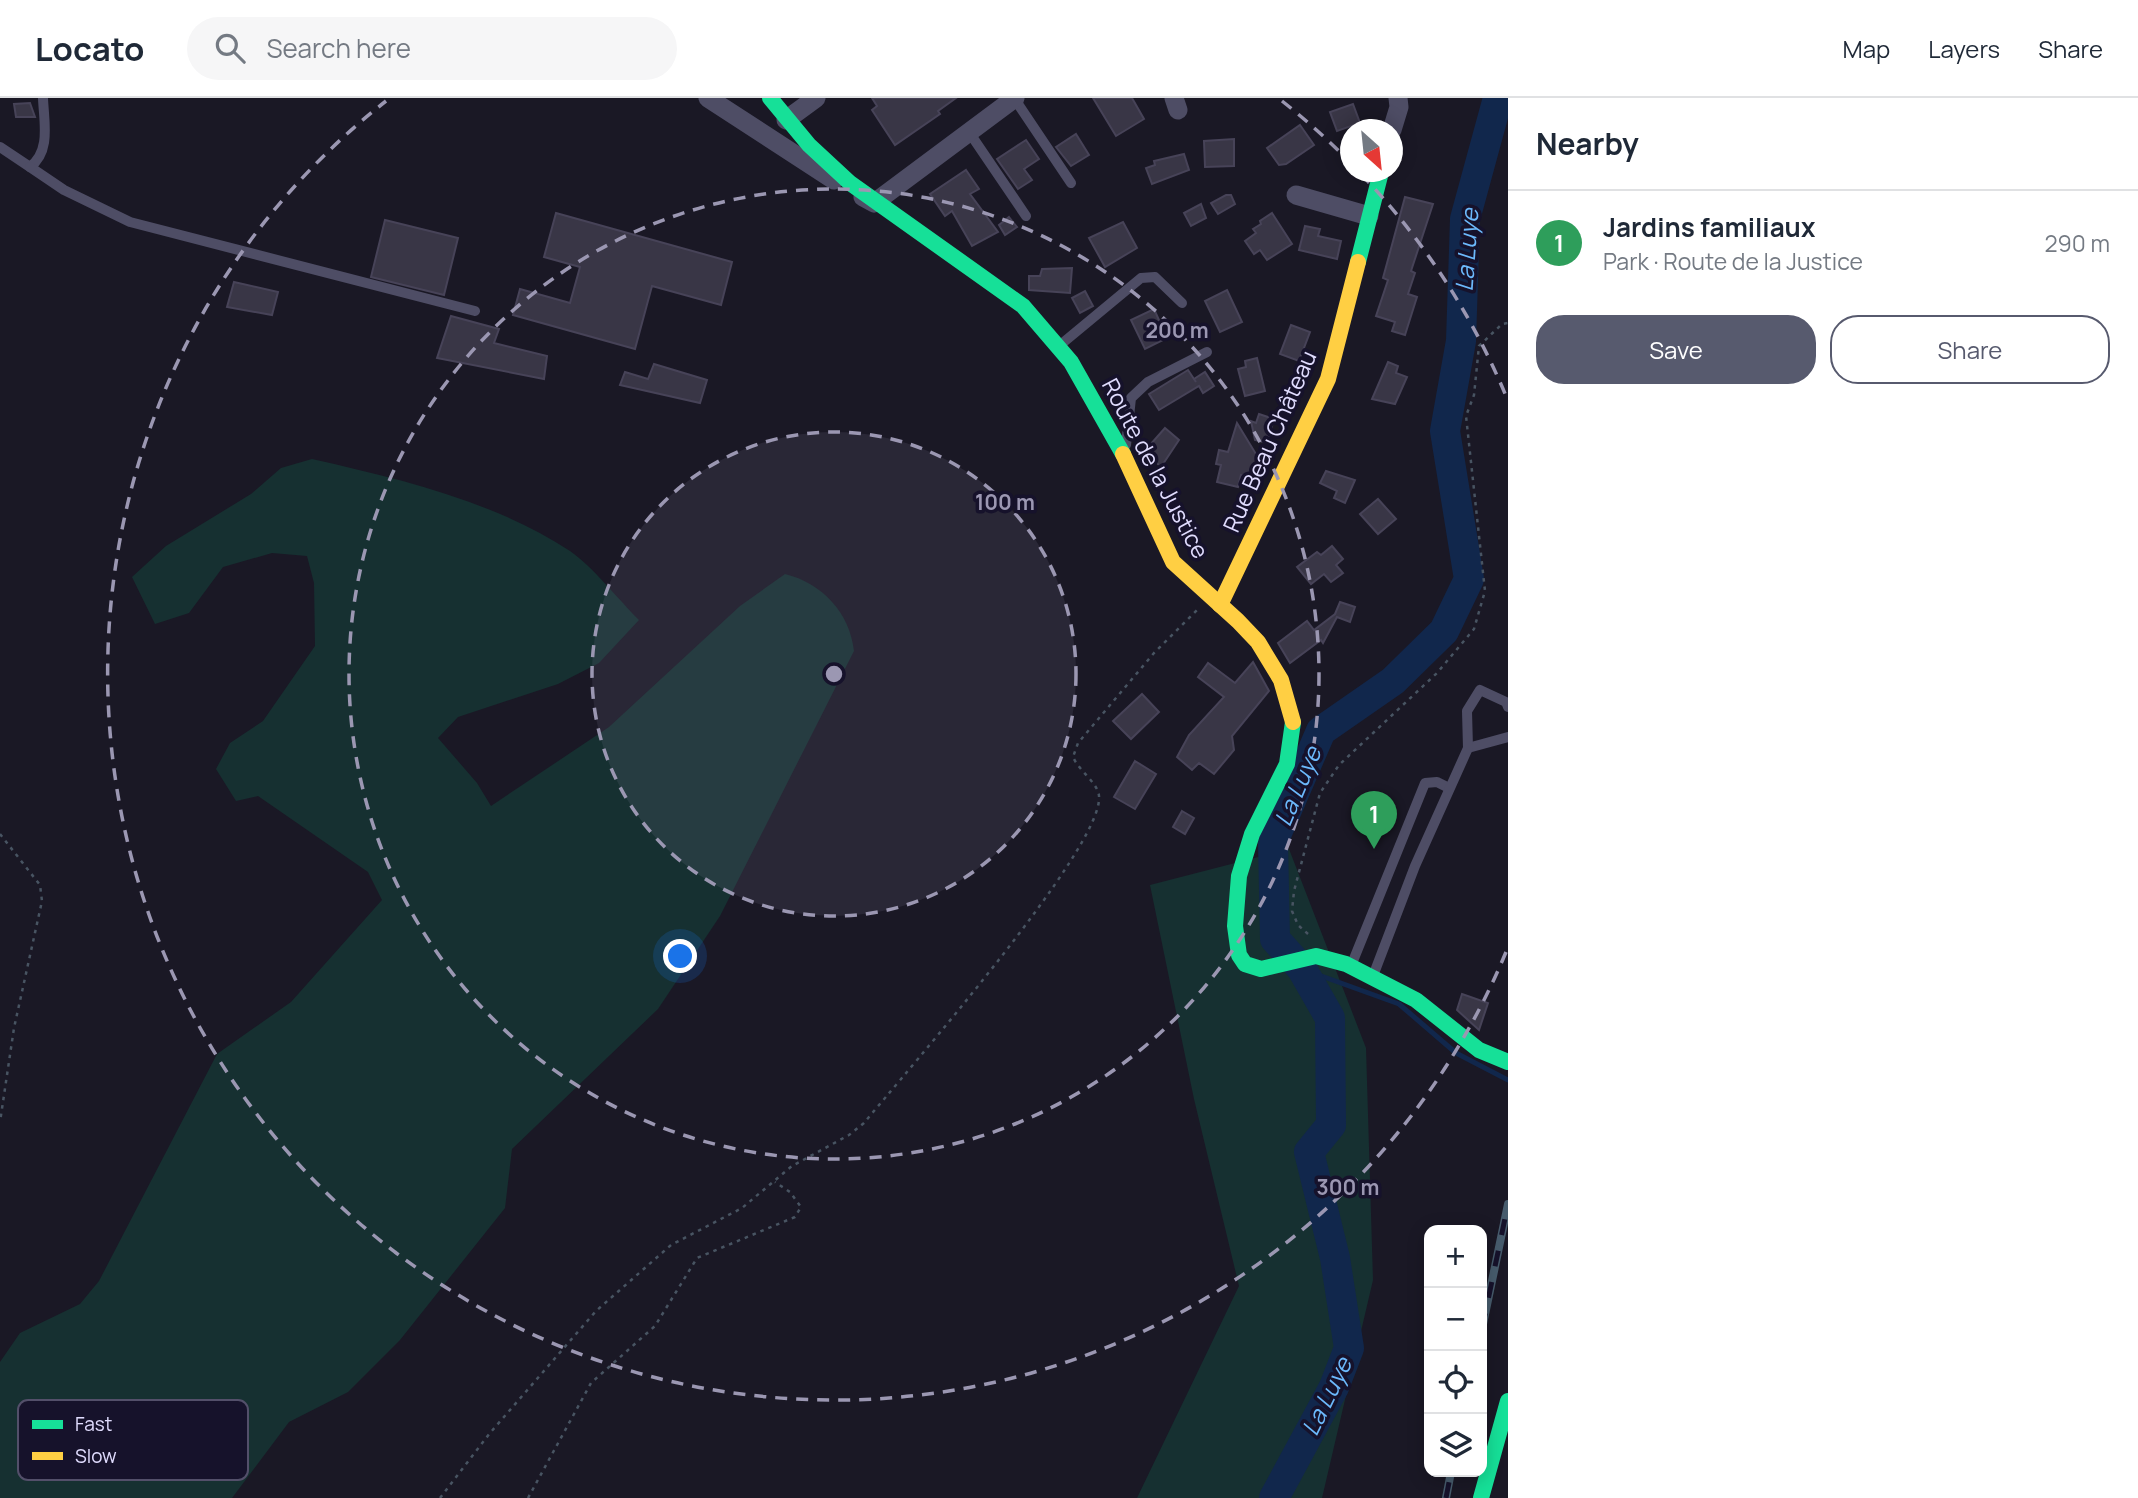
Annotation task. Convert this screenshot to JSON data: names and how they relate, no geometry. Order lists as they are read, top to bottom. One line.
{"streets":{"street":["Rue Beau Château","Route de la Justice"]},"crossings":[["Rue Beau Château","Route de la Justice"]],"water":["La Luye"],"legend":["Fast","Slow"],"north":"bottom right","page":{"header":"Locato","search":"Search here","nav":["Map","Layers","Share"],"heading":"Nearby","list":[{"mark":"1","name":"Jardins familiaux","note":"Park · Route de la Justice","value":"290 m"}],"buttons":["Save","Share"],"pins":"1","map_buttons":["+","−"]},"rings":["200 m","100 m","300 m"]}
